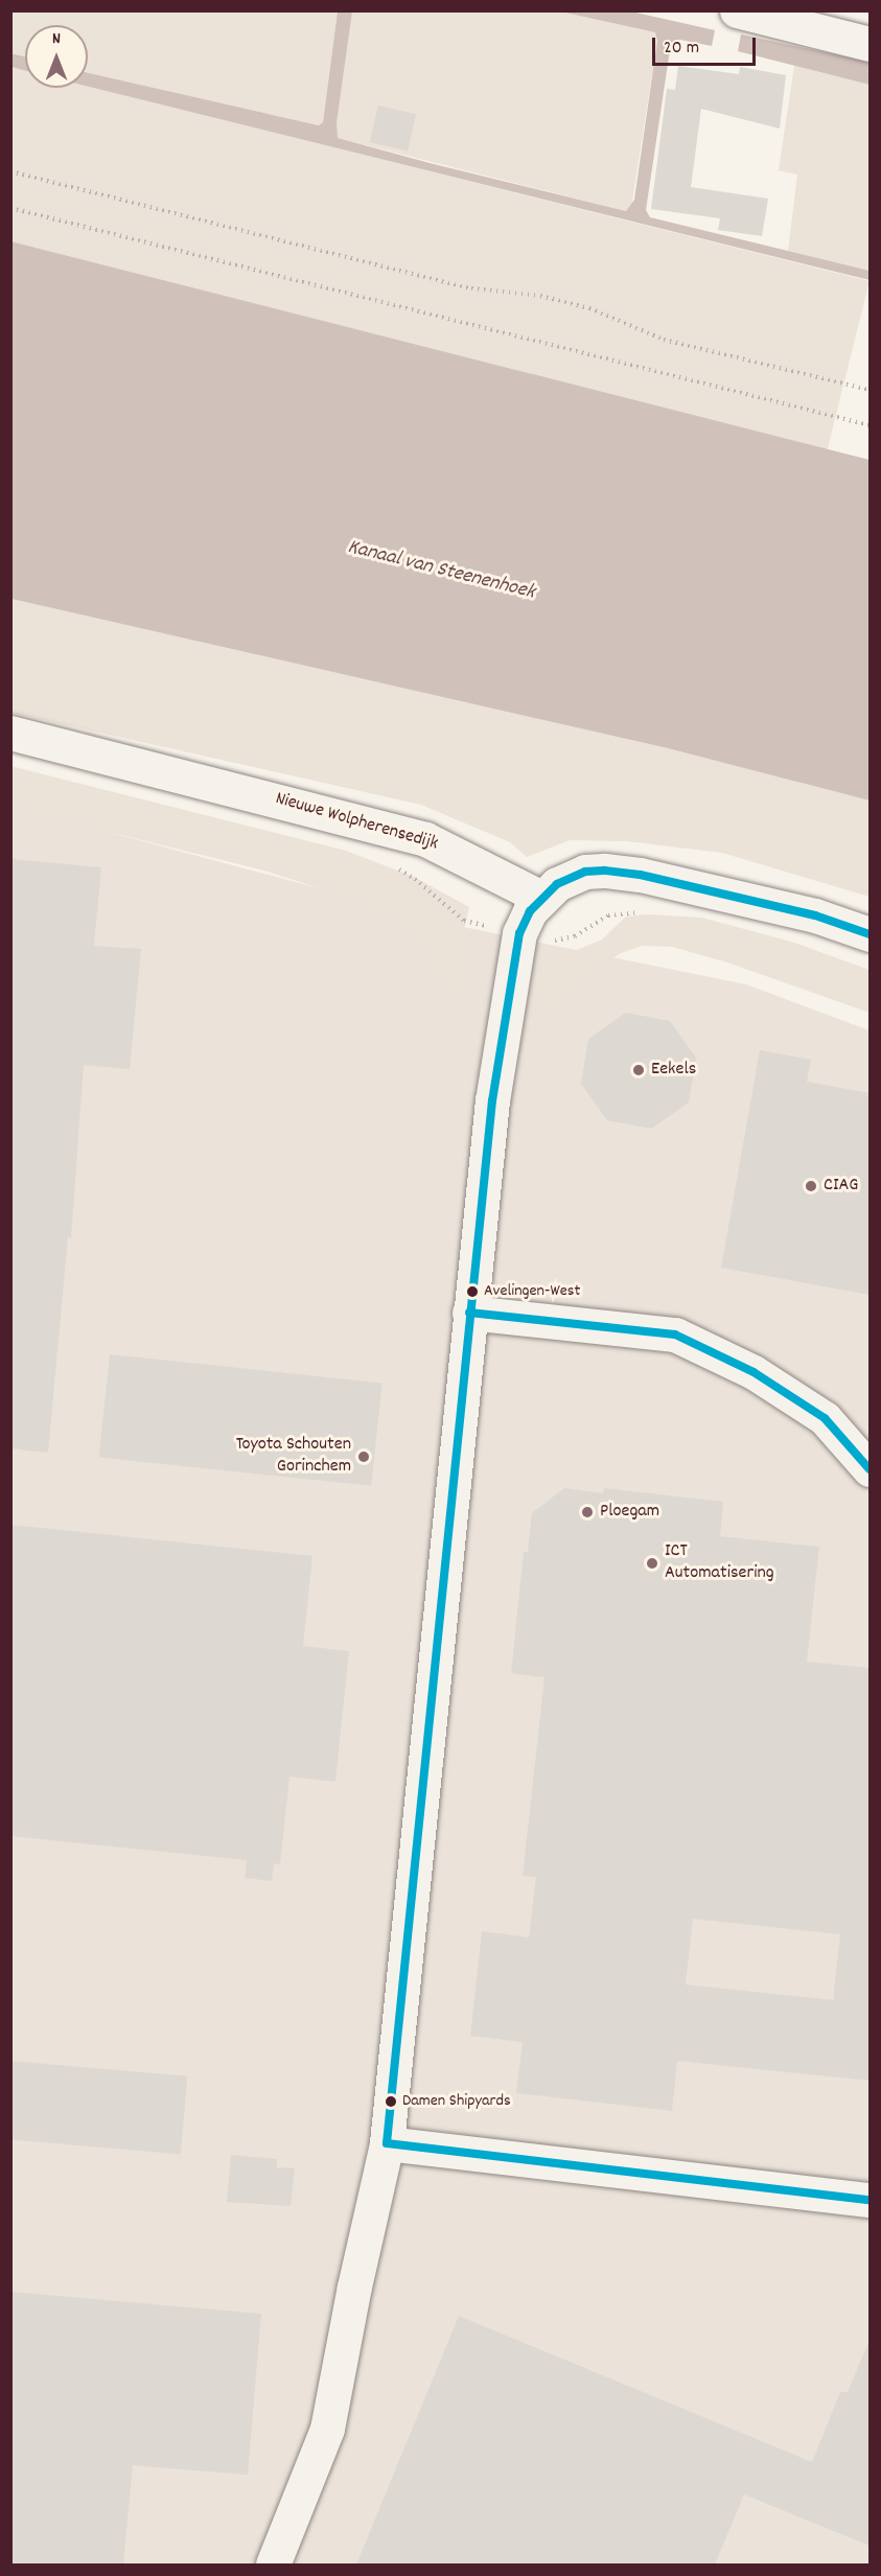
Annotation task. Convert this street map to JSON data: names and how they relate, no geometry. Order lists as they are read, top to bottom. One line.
{"streets":{"street":["Nieuwe Wolpherensedijk"]},"water":["Kanaal van Steenenhoek"],"places":["Eekels","CIAG","Avelingen-West","Toyota Schouten Gorinchem","Ploegam","ICT Automatisering","Damen Shipyards"],"scale_bar":"20 m","north":"top"}
